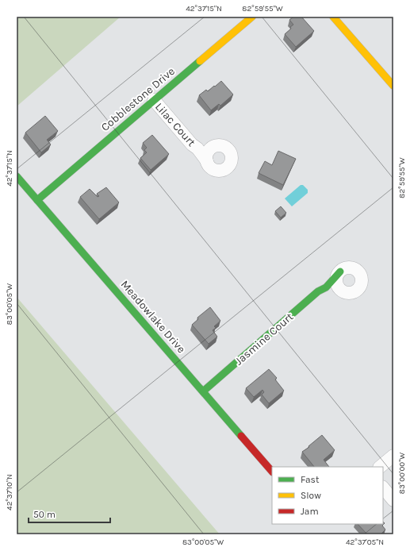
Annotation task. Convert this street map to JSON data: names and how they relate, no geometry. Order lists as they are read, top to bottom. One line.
{"streets":{"street":["Cobblestone Drive","Lilac Court","Meadowlake Drive","Jasmine Court"]},"crossings":[["Cobblestone Drive","Lilac Court"],["Cobblestone Drive","Meadowlake Drive"],["Meadowlake Drive","Jasmine Court"]],"legend":["Fast","Slow","Jam"],"scale_bar":"50 m","coordinates":["42°37'15\"N","82°59'55\"W","83°00'05\"W","83°00'00\"W","42°37'10\"N","42°37'05\"N"]}
